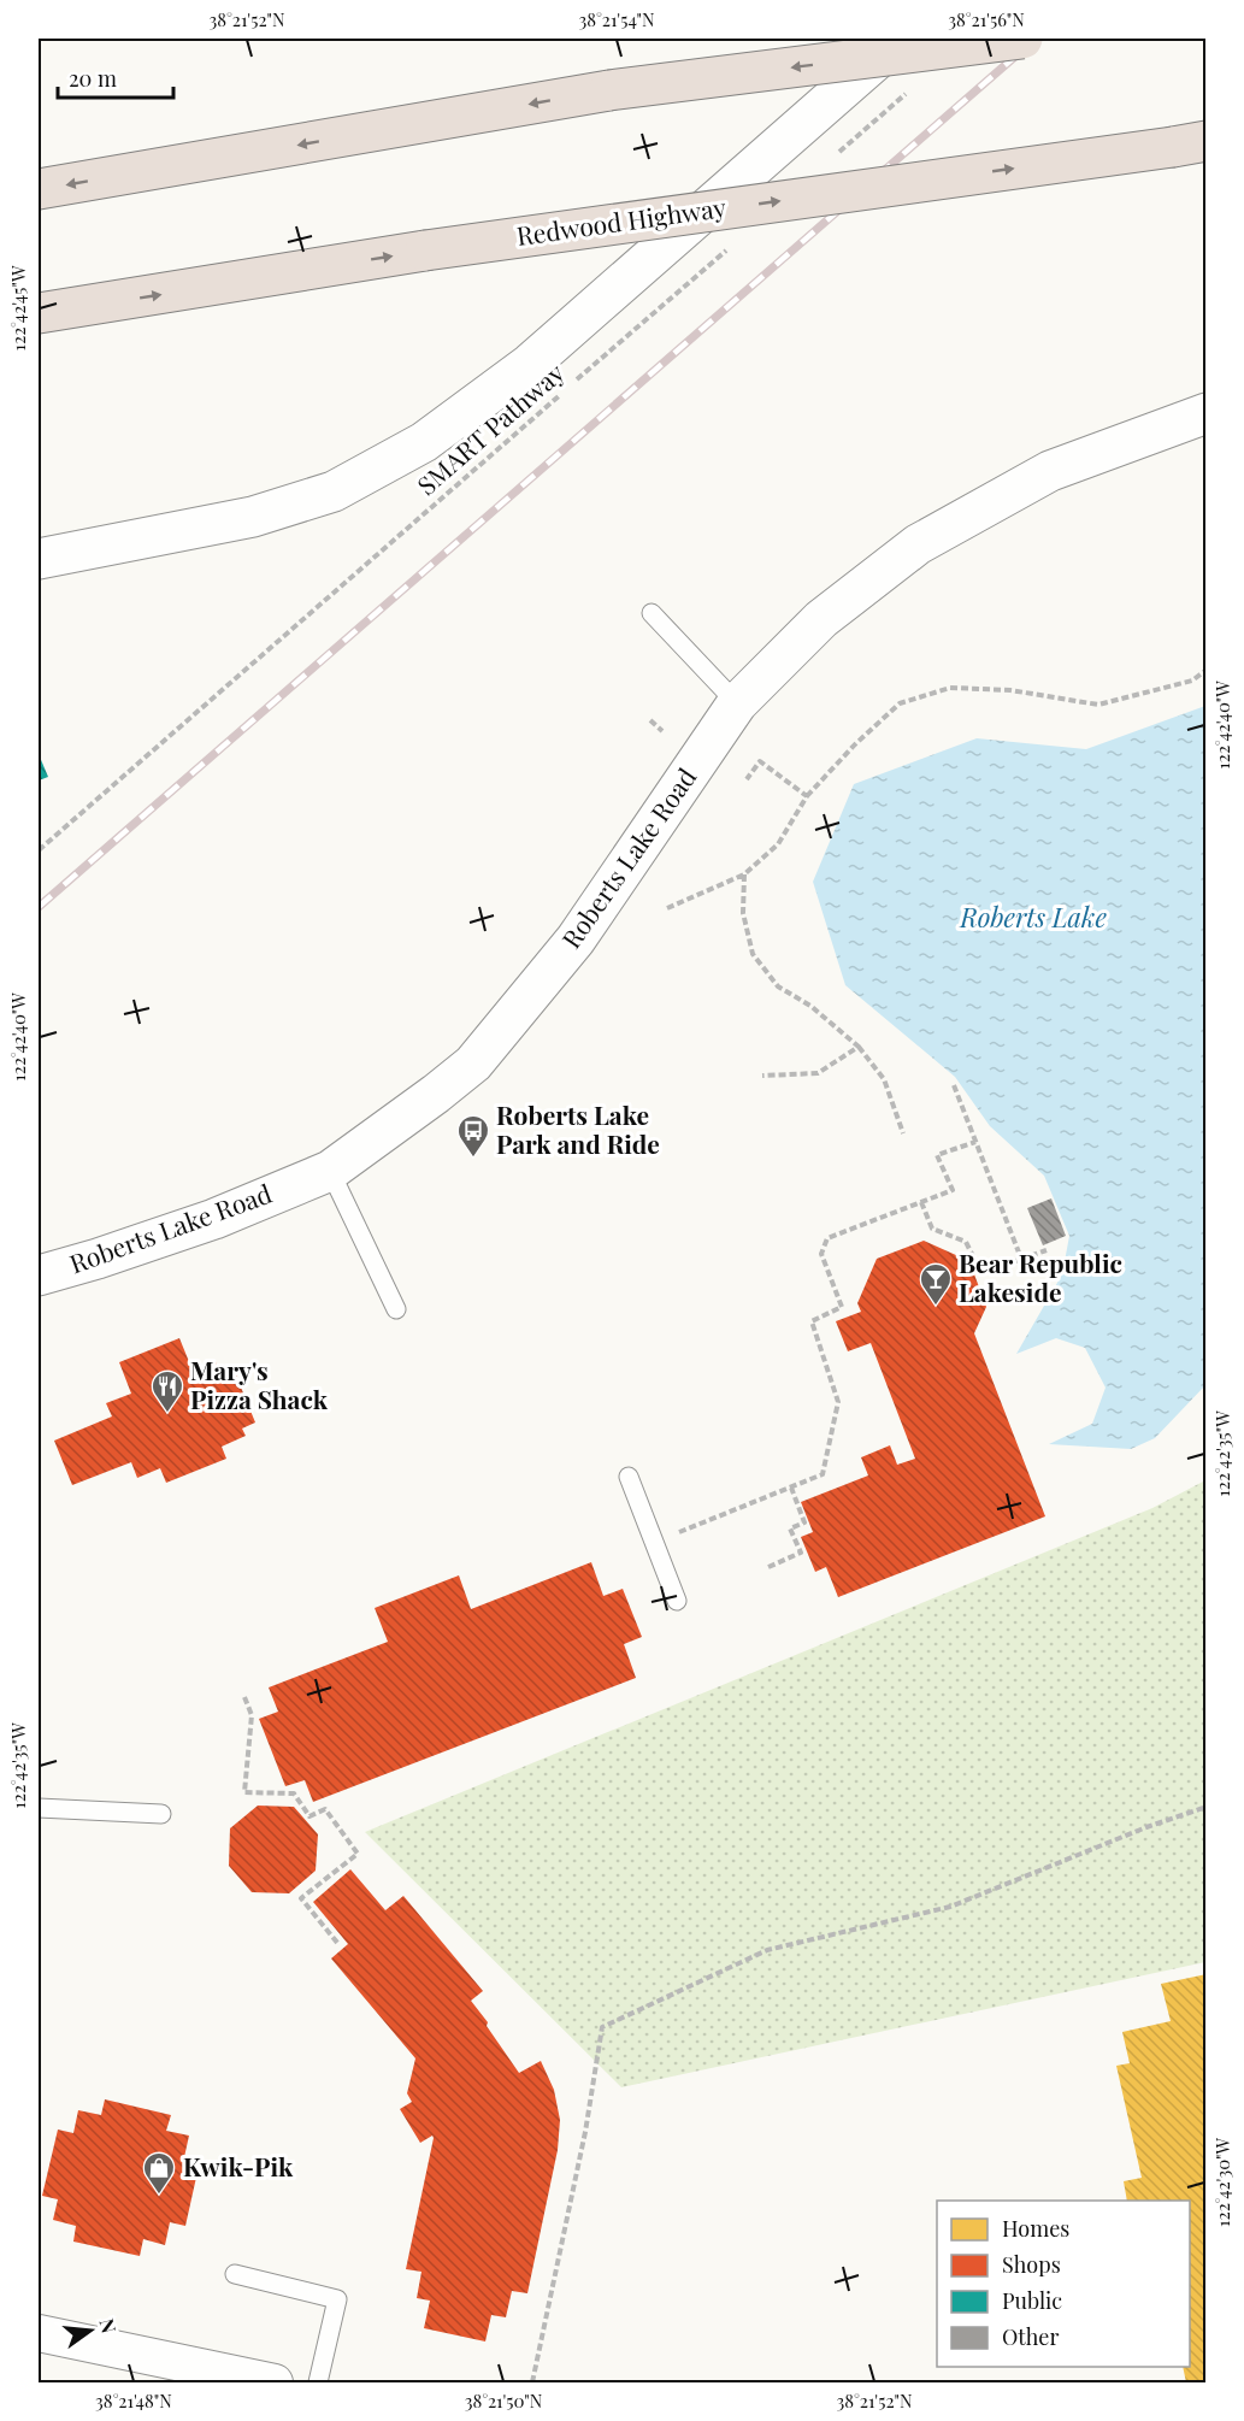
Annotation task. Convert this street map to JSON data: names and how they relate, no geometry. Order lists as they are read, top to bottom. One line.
{"streets":{"highway":["Redwood Highway"],"street":["Roberts Lake Road"],"path":["SMART Pathway"]},"water":["Roberts Lake"],"places":{"bus stop":["Roberts Lake Park and Ride"],"bar":["Bear Republic Lakeside"],"restaurant":["Mary's Pizza Shack"],"shop":["Kwik-Pik"]},"legend":["Homes","Shops","Public","Other"],"scale_bar":"20 m","north":"right","coordinates":["38°21'52\"N","38°21'54\"N","38°21'56\"N","122°42'45\"W","122°42'40\"W","122°42'35\"W","122°42'30\"W","38°21'48\"N","38°21'50\"N"]}
